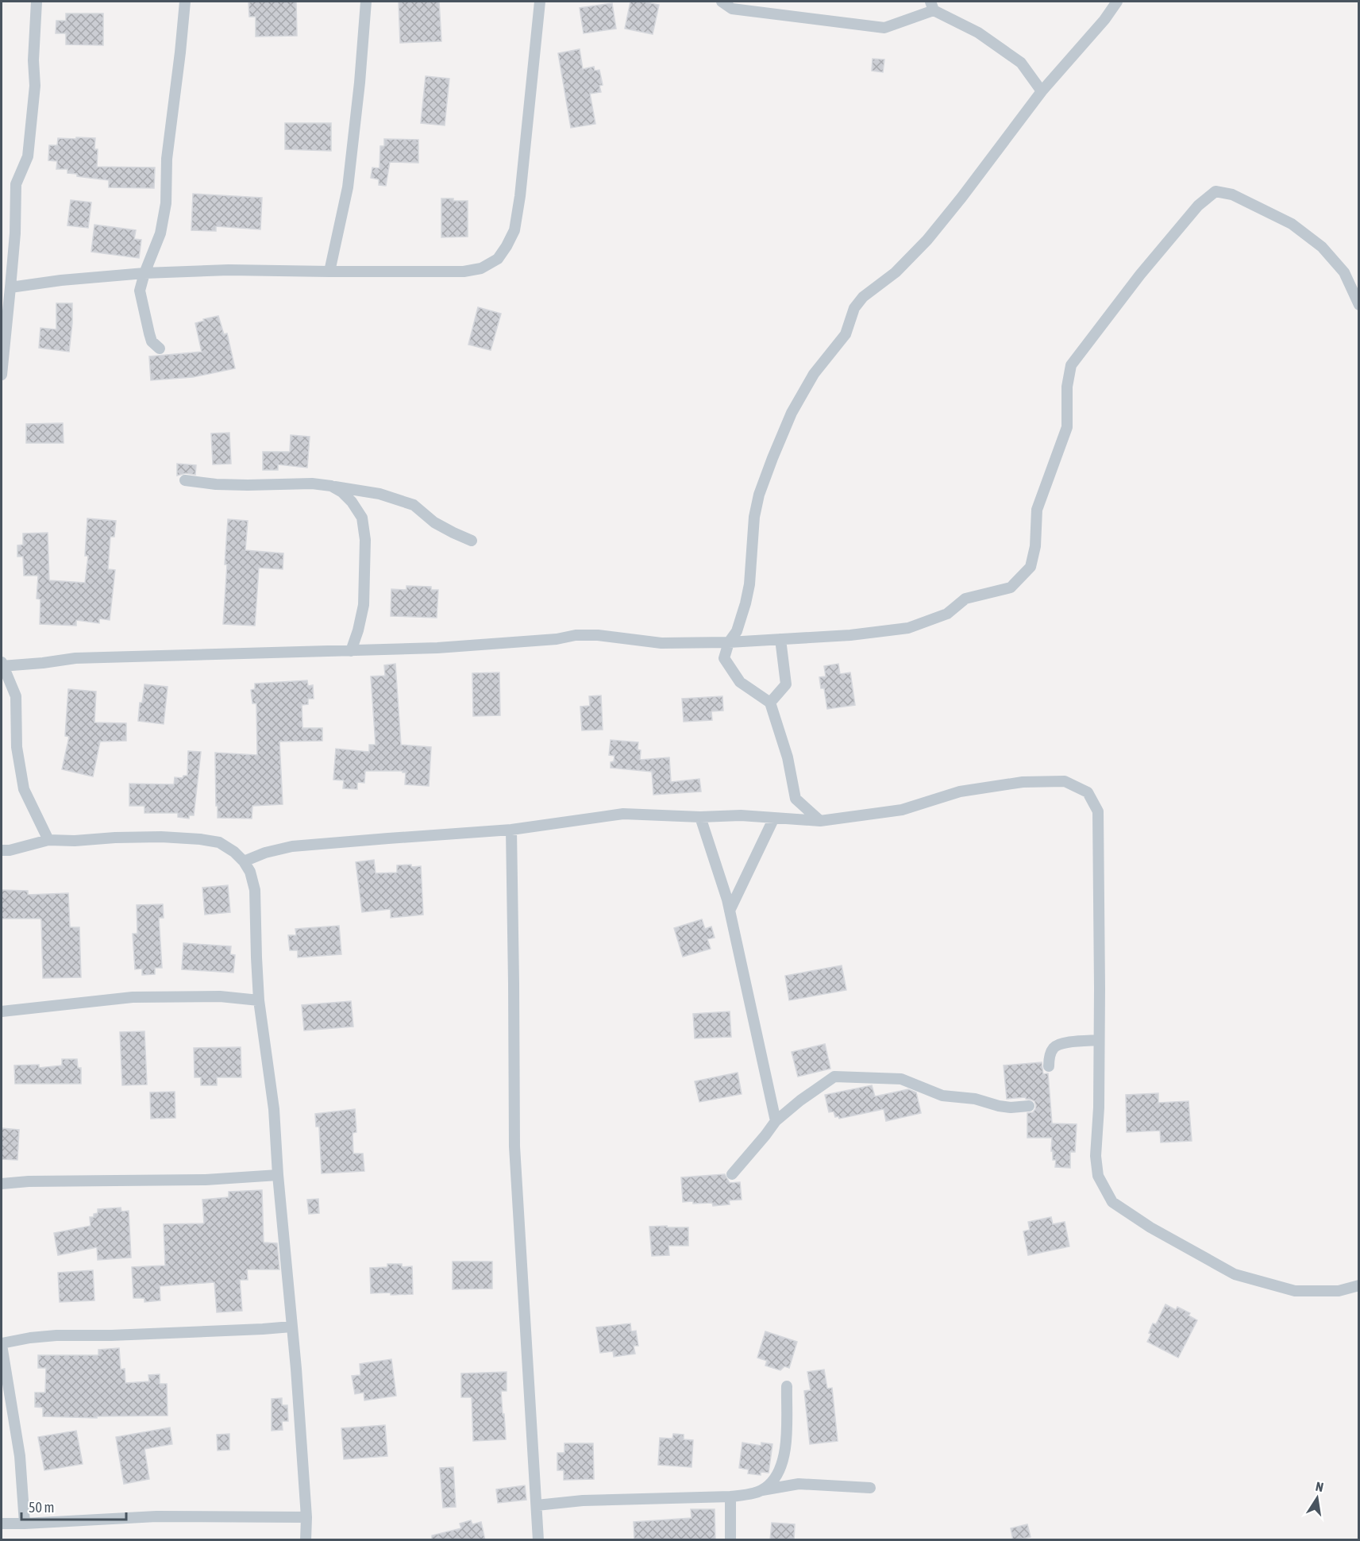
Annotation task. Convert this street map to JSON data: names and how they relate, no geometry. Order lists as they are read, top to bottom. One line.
{"scale_bar":"50 m","north":"top"}
